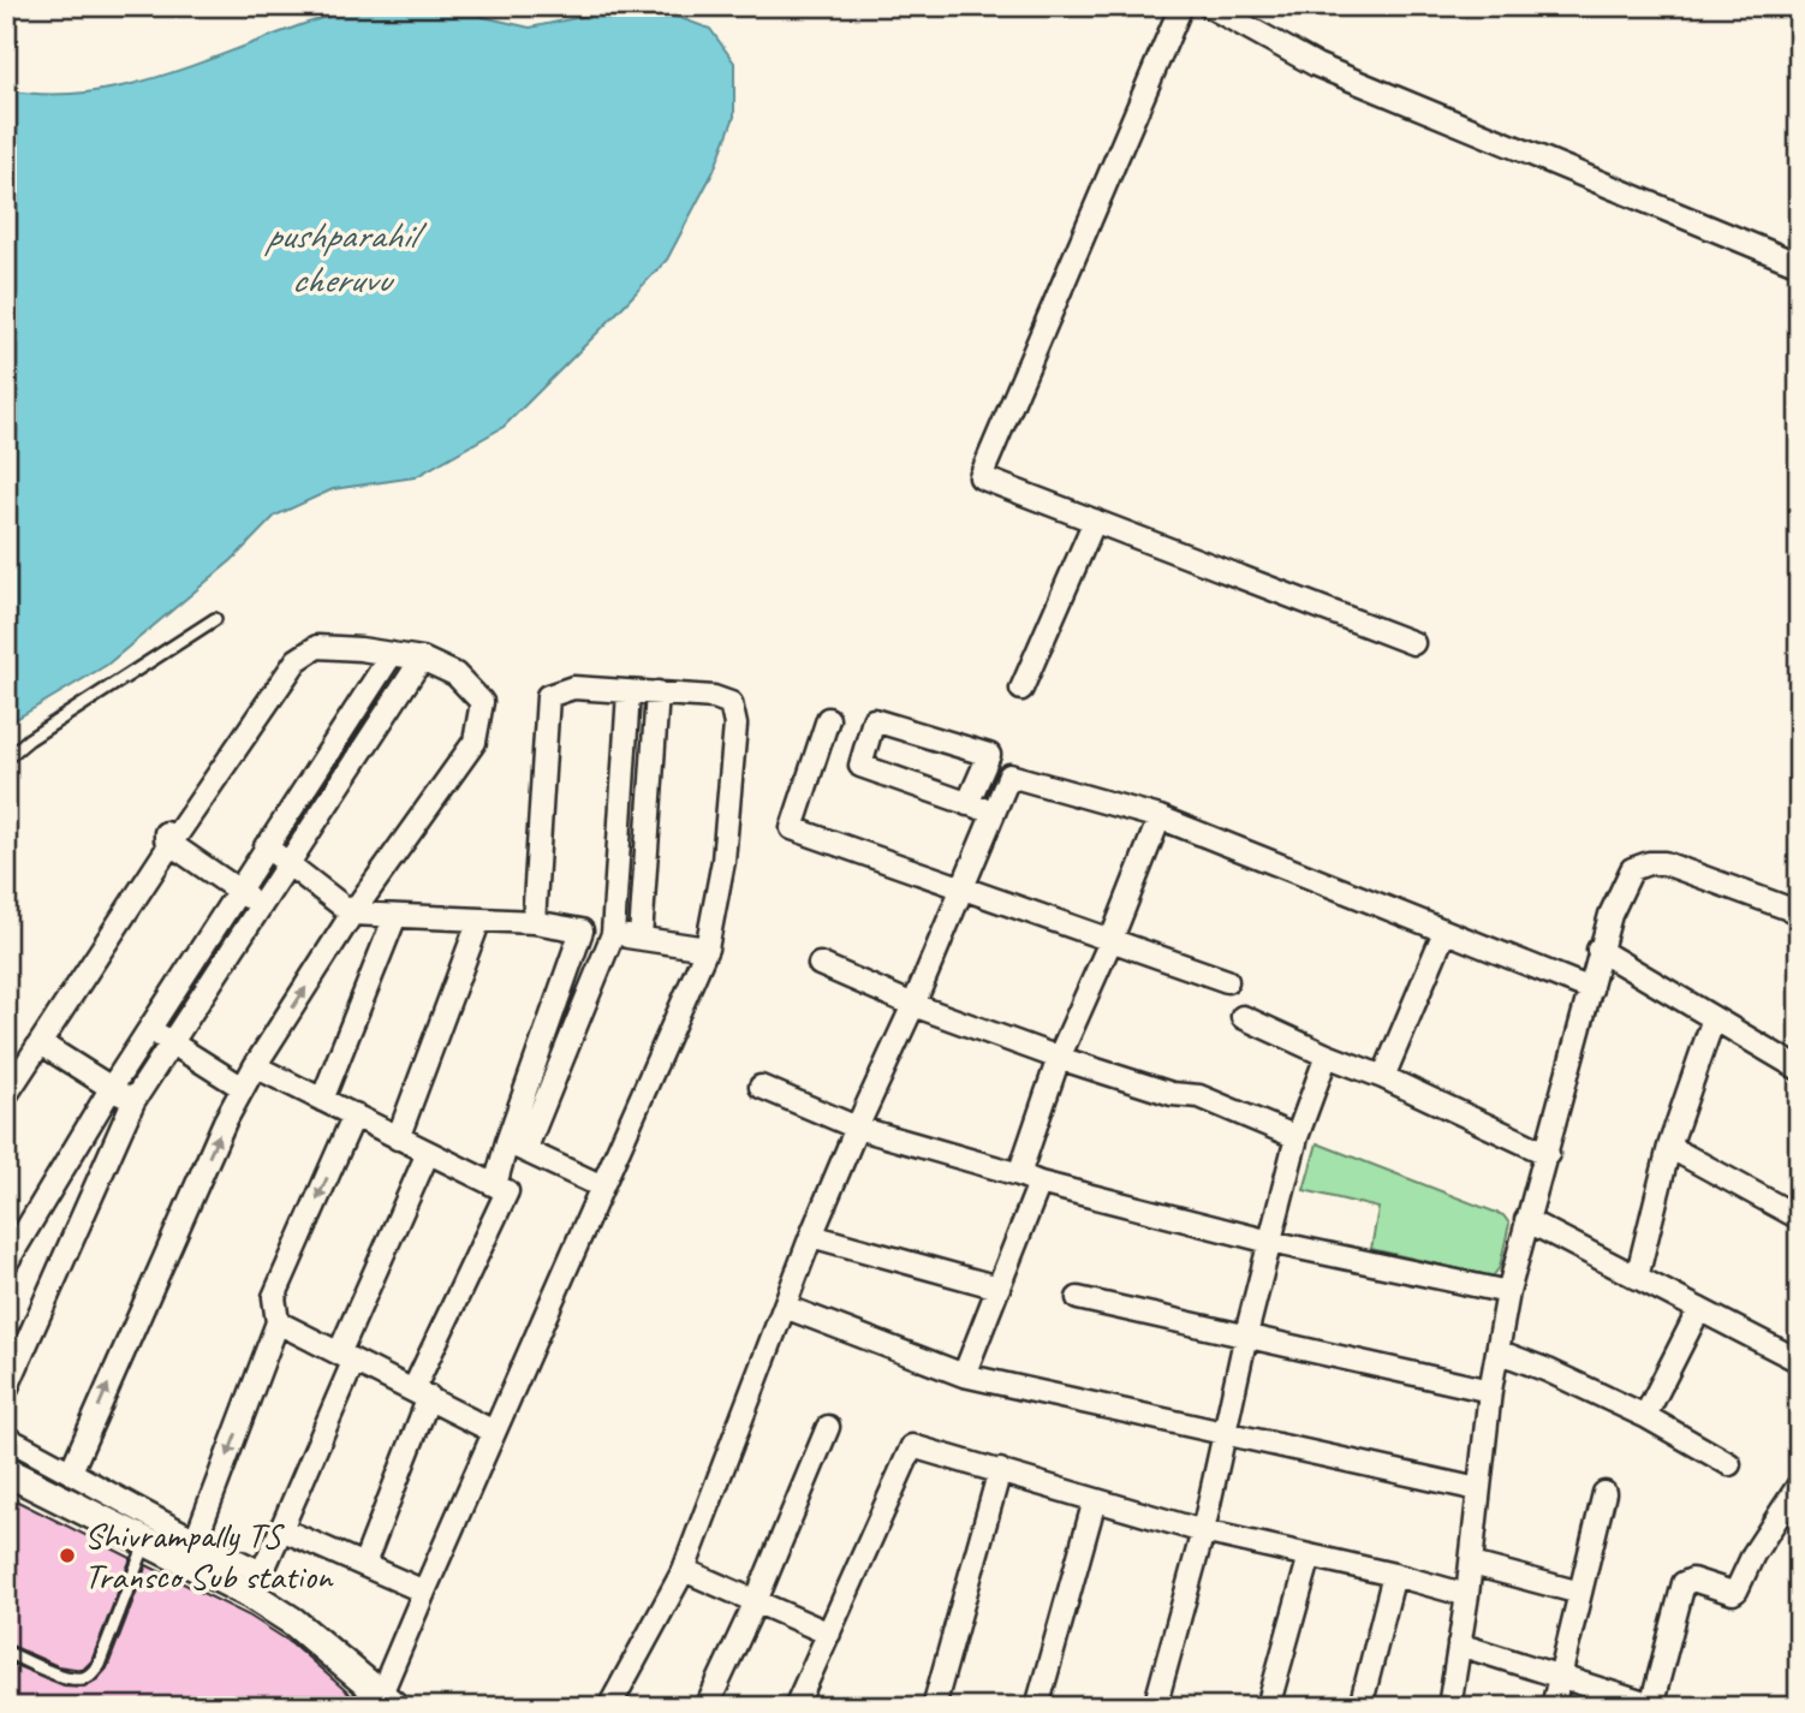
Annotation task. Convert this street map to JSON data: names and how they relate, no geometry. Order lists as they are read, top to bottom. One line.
{"water":["pushparahil cheruvu"],"places":["Shivrampally TS Transco Sub station"]}
